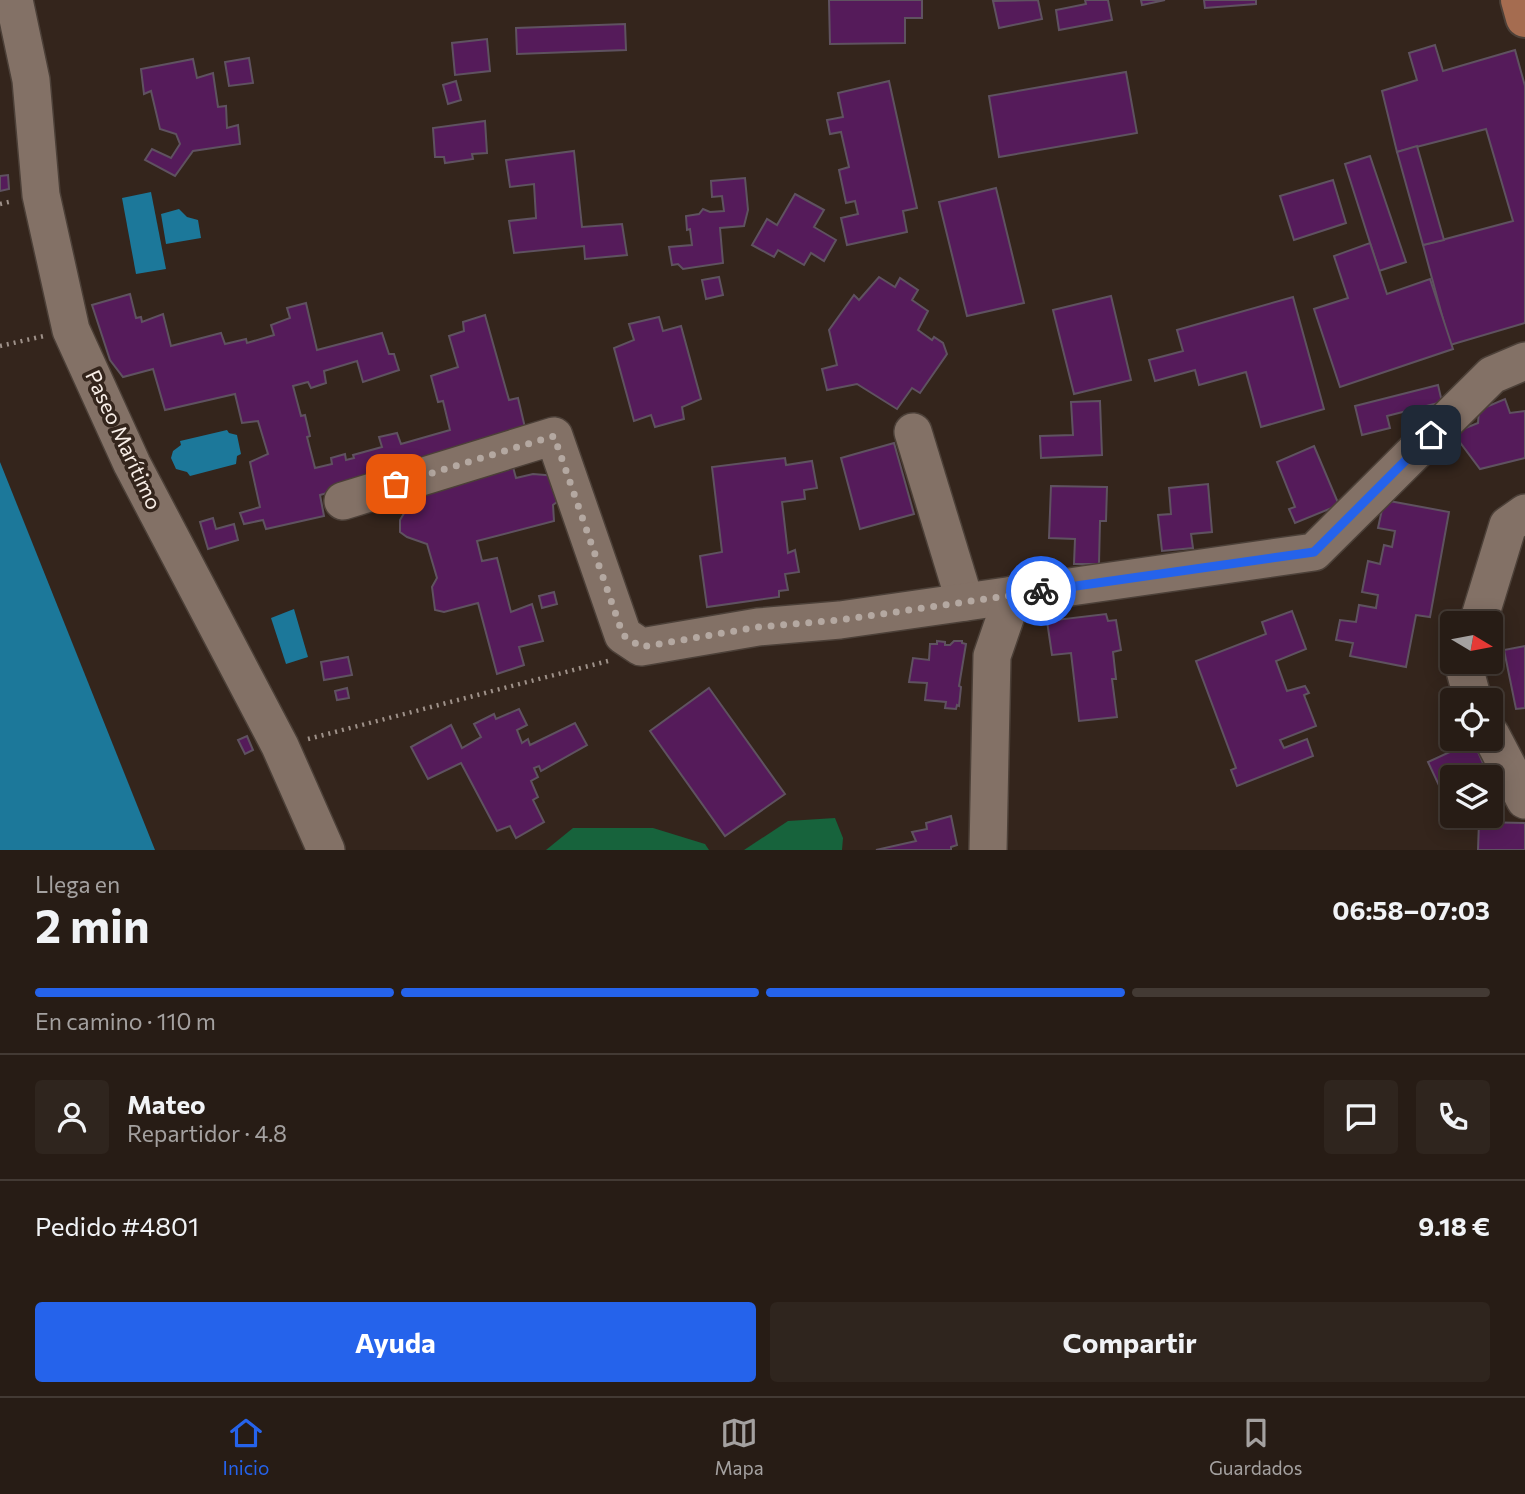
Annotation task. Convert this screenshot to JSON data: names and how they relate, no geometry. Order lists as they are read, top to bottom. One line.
{"streets":{"street":["Paseo Marítimo"]},"north":"right","page":{"heading":["2 min","Llega en","06:58–07:03"],"panel":["Mateo","Repartidor · 4.8","Pedido #4801","9.18 €"],"bar":"En camino · 110 m","buttons":["Ayuda","Compartir"],"tabs":["Inicio","Mapa","Guardados"]}}
